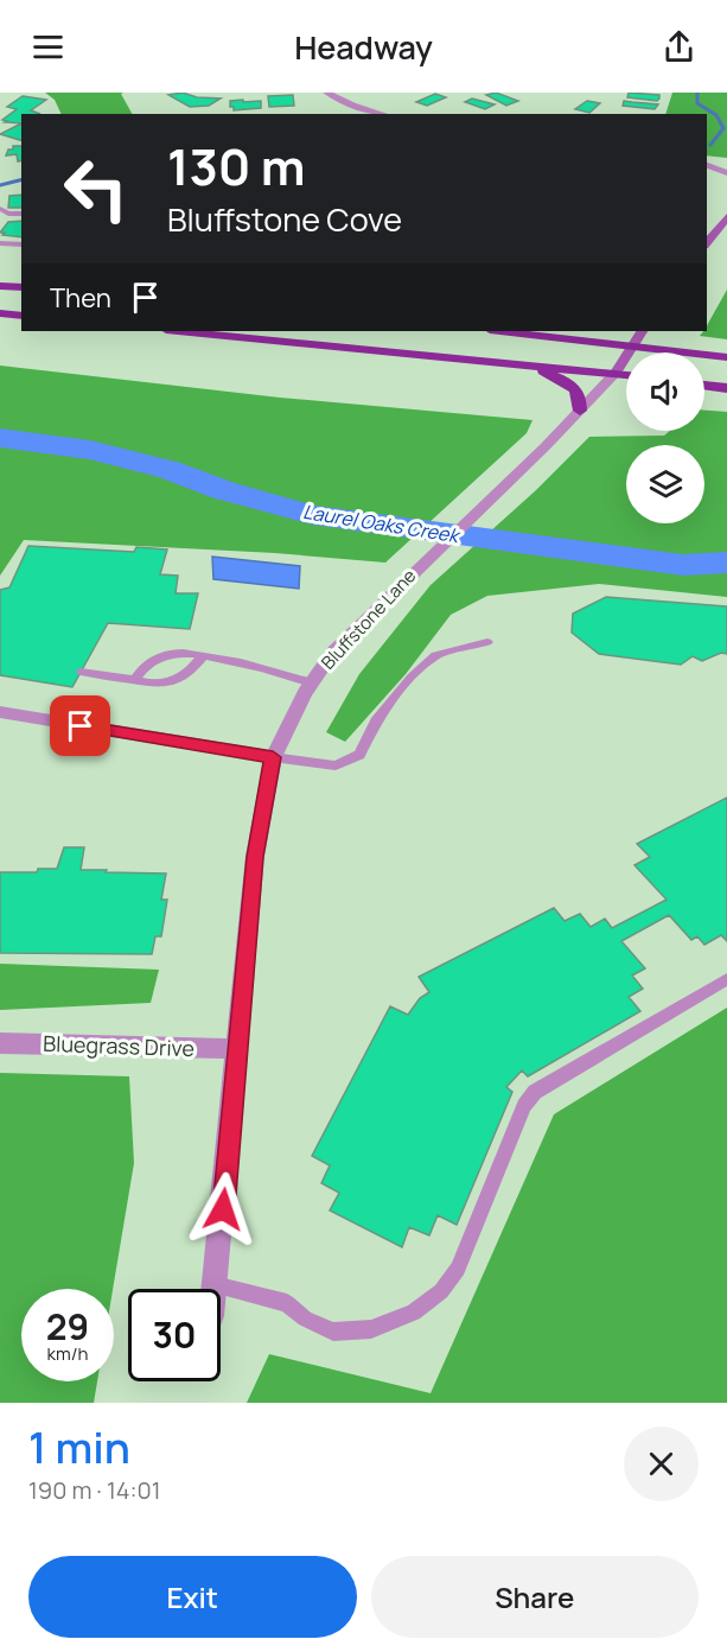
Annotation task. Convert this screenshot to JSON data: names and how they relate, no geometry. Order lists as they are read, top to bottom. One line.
{"streets":{"street":["Bluffstone Lane","Bluegrass Drive"]},"crossings":[["Bluffstone Lane","Bluegrass Drive"]],"water":["Laurel Oaks Creek"],"page":{"header":"Headway","turn":["130 m","Bluffstone Cove"],"then":"Then","speed":"29 km/h","limit":"30","heading":["1 min","190 m · 14:01"],"buttons":["Exit","Share"]}}
